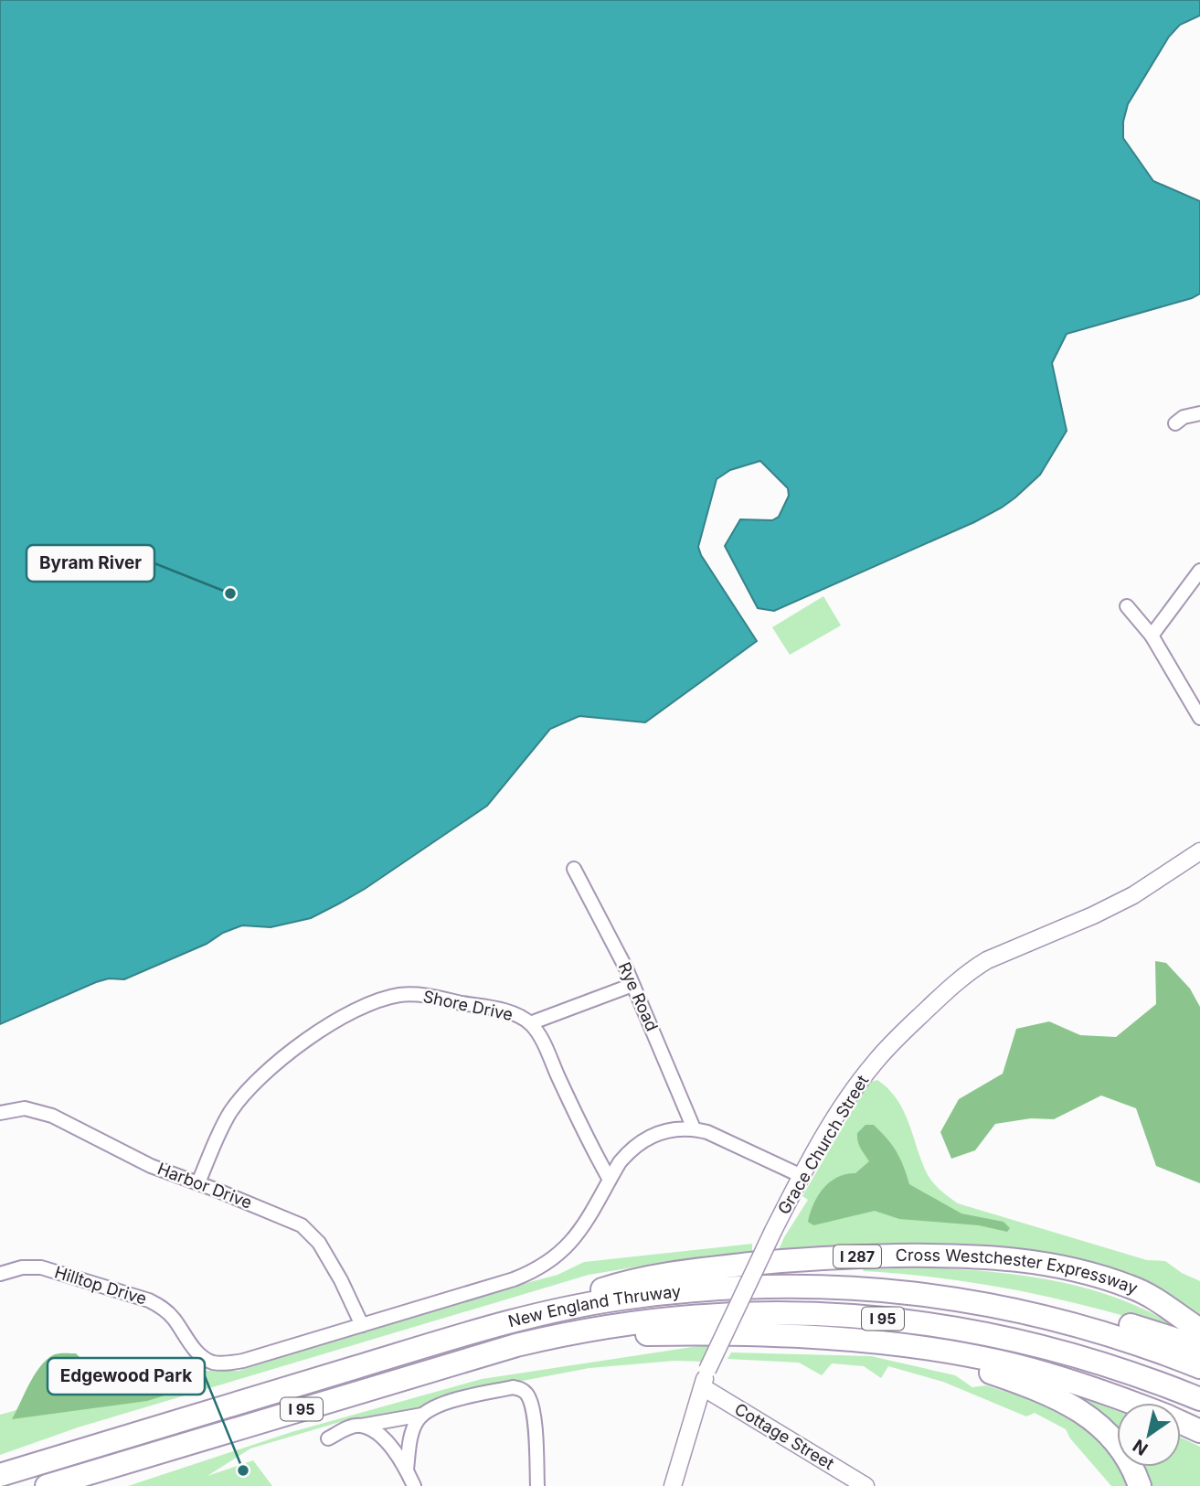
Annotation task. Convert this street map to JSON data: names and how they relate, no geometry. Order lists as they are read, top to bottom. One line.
{"streets":{"highway":["I 287","Cross Westchester Expressway","New England Thruway","I 95"],"street":["Rye Road","Shore Drive","Grace Church Street","Harbor Drive","Hilltop Drive","Cottage Street"]},"crossings":[["Rye Road","Hilltop Drive"],["Shore Drive","Harbor Drive"],["Shore Drive","Hilltop Drive"],["Grace Church Street","Cottage Street"],["Harbor Drive","Hilltop Drive"],["Cross Westchester Expressway","New England Thruway"]],"places":["Byram River","Edgewood Park"],"north":"bottom left"}
